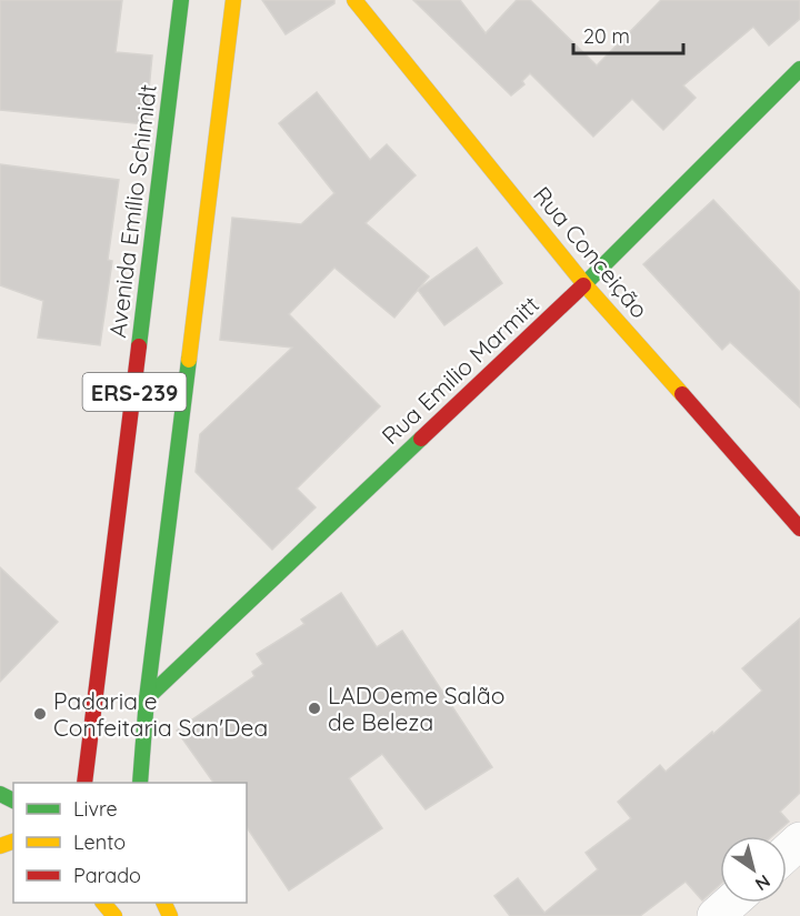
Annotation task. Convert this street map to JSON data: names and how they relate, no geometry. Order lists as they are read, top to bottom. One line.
{"streets":{"main road":["Avenida Emílio Schimidt","Rua Conceição","Rua Emilio Marmitt","ERS-239"]},"crossings":[["Rua Conceição","Rua Emilio Marmitt"],["Rua Emilio Marmitt","ERS-239"]],"places":["LADOeme Salão de Beleza","Padaria e Confeitaria San'Dea"],"legend":["Livre","Lento","Parado"],"scale_bar":"20 m","north":"bottom right"}
